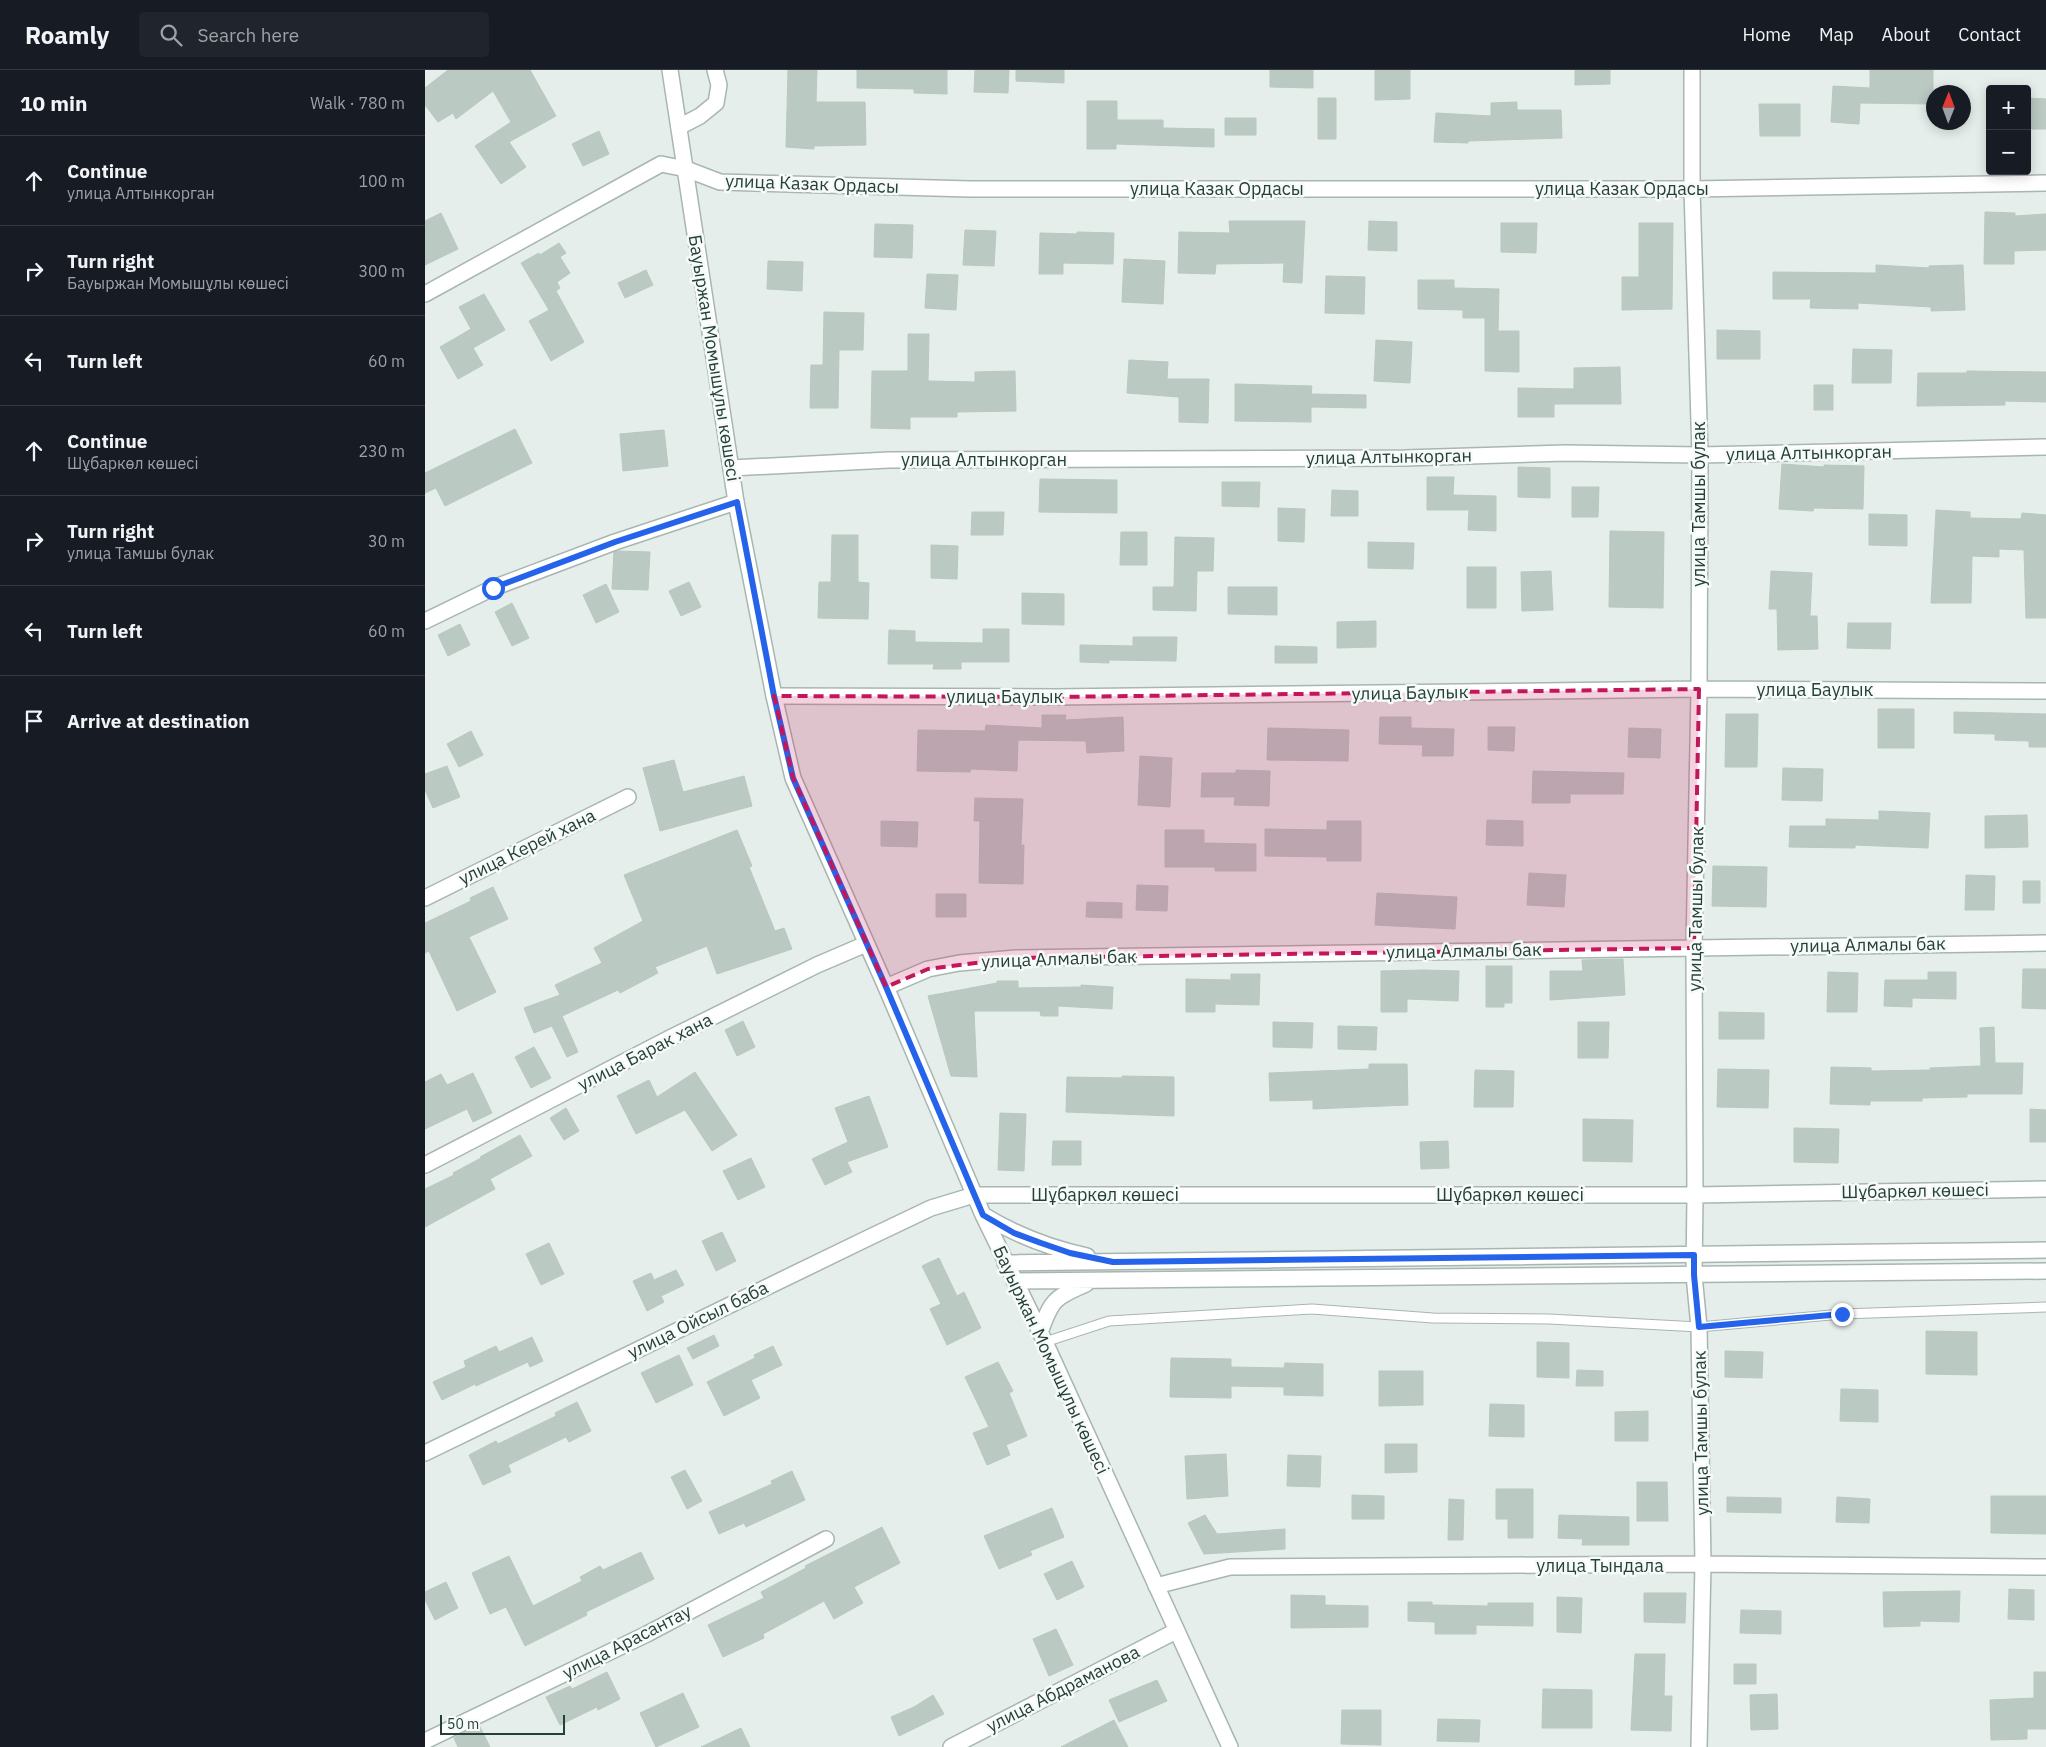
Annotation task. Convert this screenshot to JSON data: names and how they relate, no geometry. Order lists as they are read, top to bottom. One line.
{"streets":{"street":["улица Казак Ордасы","Бауыржан Момышұлы көшесі","улица Алтынкорган","улица Тамшы булак","улица Баулык","улица Керей хана","улица Алмалы бак","улица Барак хана","Шұбаркөл көшесі","улица Ойсыл баба","улица Тындала","улица Арасантау","улица Абдраманова"]},"crossings":[["улица Казак Ордасы","Бауыржан Момышұлы көшесі"],["улица Казак Ордасы","улица Тамшы булак"],["Бауыржан Момышұлы көшесі","улица Алтынкорган"],["Бауыржан Момышұлы көшесі","улица Баулык"],["Бауыржан Момышұлы көшесі","улица Алмалы бак"],["Бауыржан Момышұлы көшесі","улица Барак хана"],["Бауыржан Момышұлы көшесі","Шұбаркөл көшесі"],["Бауыржан Момышұлы көшесі","улица Ойсыл баба"],["Бауыржан Момышұлы көшесі","улица Тындала"],["Бауыржан Момышұлы көшесі","улица Абдраманова"],["улица Алтынкорган","улица Тамшы булак"],["улица Тамшы булак","улица Баулык"],["улица Тамшы булак","улица Алмалы бак"],["улица Тамшы булак","Шұбаркөл көшесі"],["улица Тамшы булак","улица Тындала"],["Шұбаркөл көшесі","улица Ойсыл баба"]],"scale_bar":"50 m","north":"top","page":{"header":"Roamly","search":"Search here","nav":["Home","Map","About","Contact"],"heading":["10 min","Walk · 780 m"],"map_buttons":["+","−"],"list":[["Continue","улица Алтынкорган","100 m"],["Turn right","Бауыржан Момышұлы көшесі","300 m"],["Turn left","60 m"],["Continue","Шұбаркөл көшесі","230 m"],["Turn right","улица Тамшы булак","30 m"],["Turn left","60 m"],"Arrive at destination"],"scale":"50 m"}}
